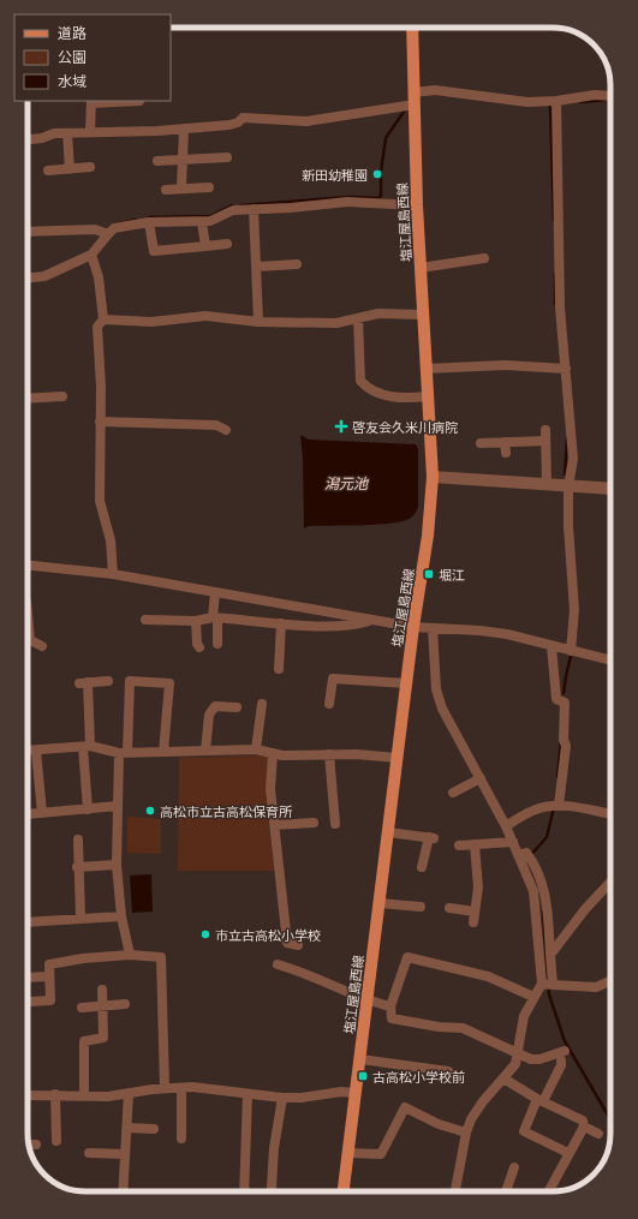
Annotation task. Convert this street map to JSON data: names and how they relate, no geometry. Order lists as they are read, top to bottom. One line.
{"streets":{"main road":["塩江屋島西線"]},"water":["潟元池"],"places":{"other":["新田幼稚園","高松市立古高松保育所","市立古高松小学校"],"health":["啓友会久米川病院"],"transit":["堀江","古高松小学校前"]},"legend":["道路","公園","水域"]}
